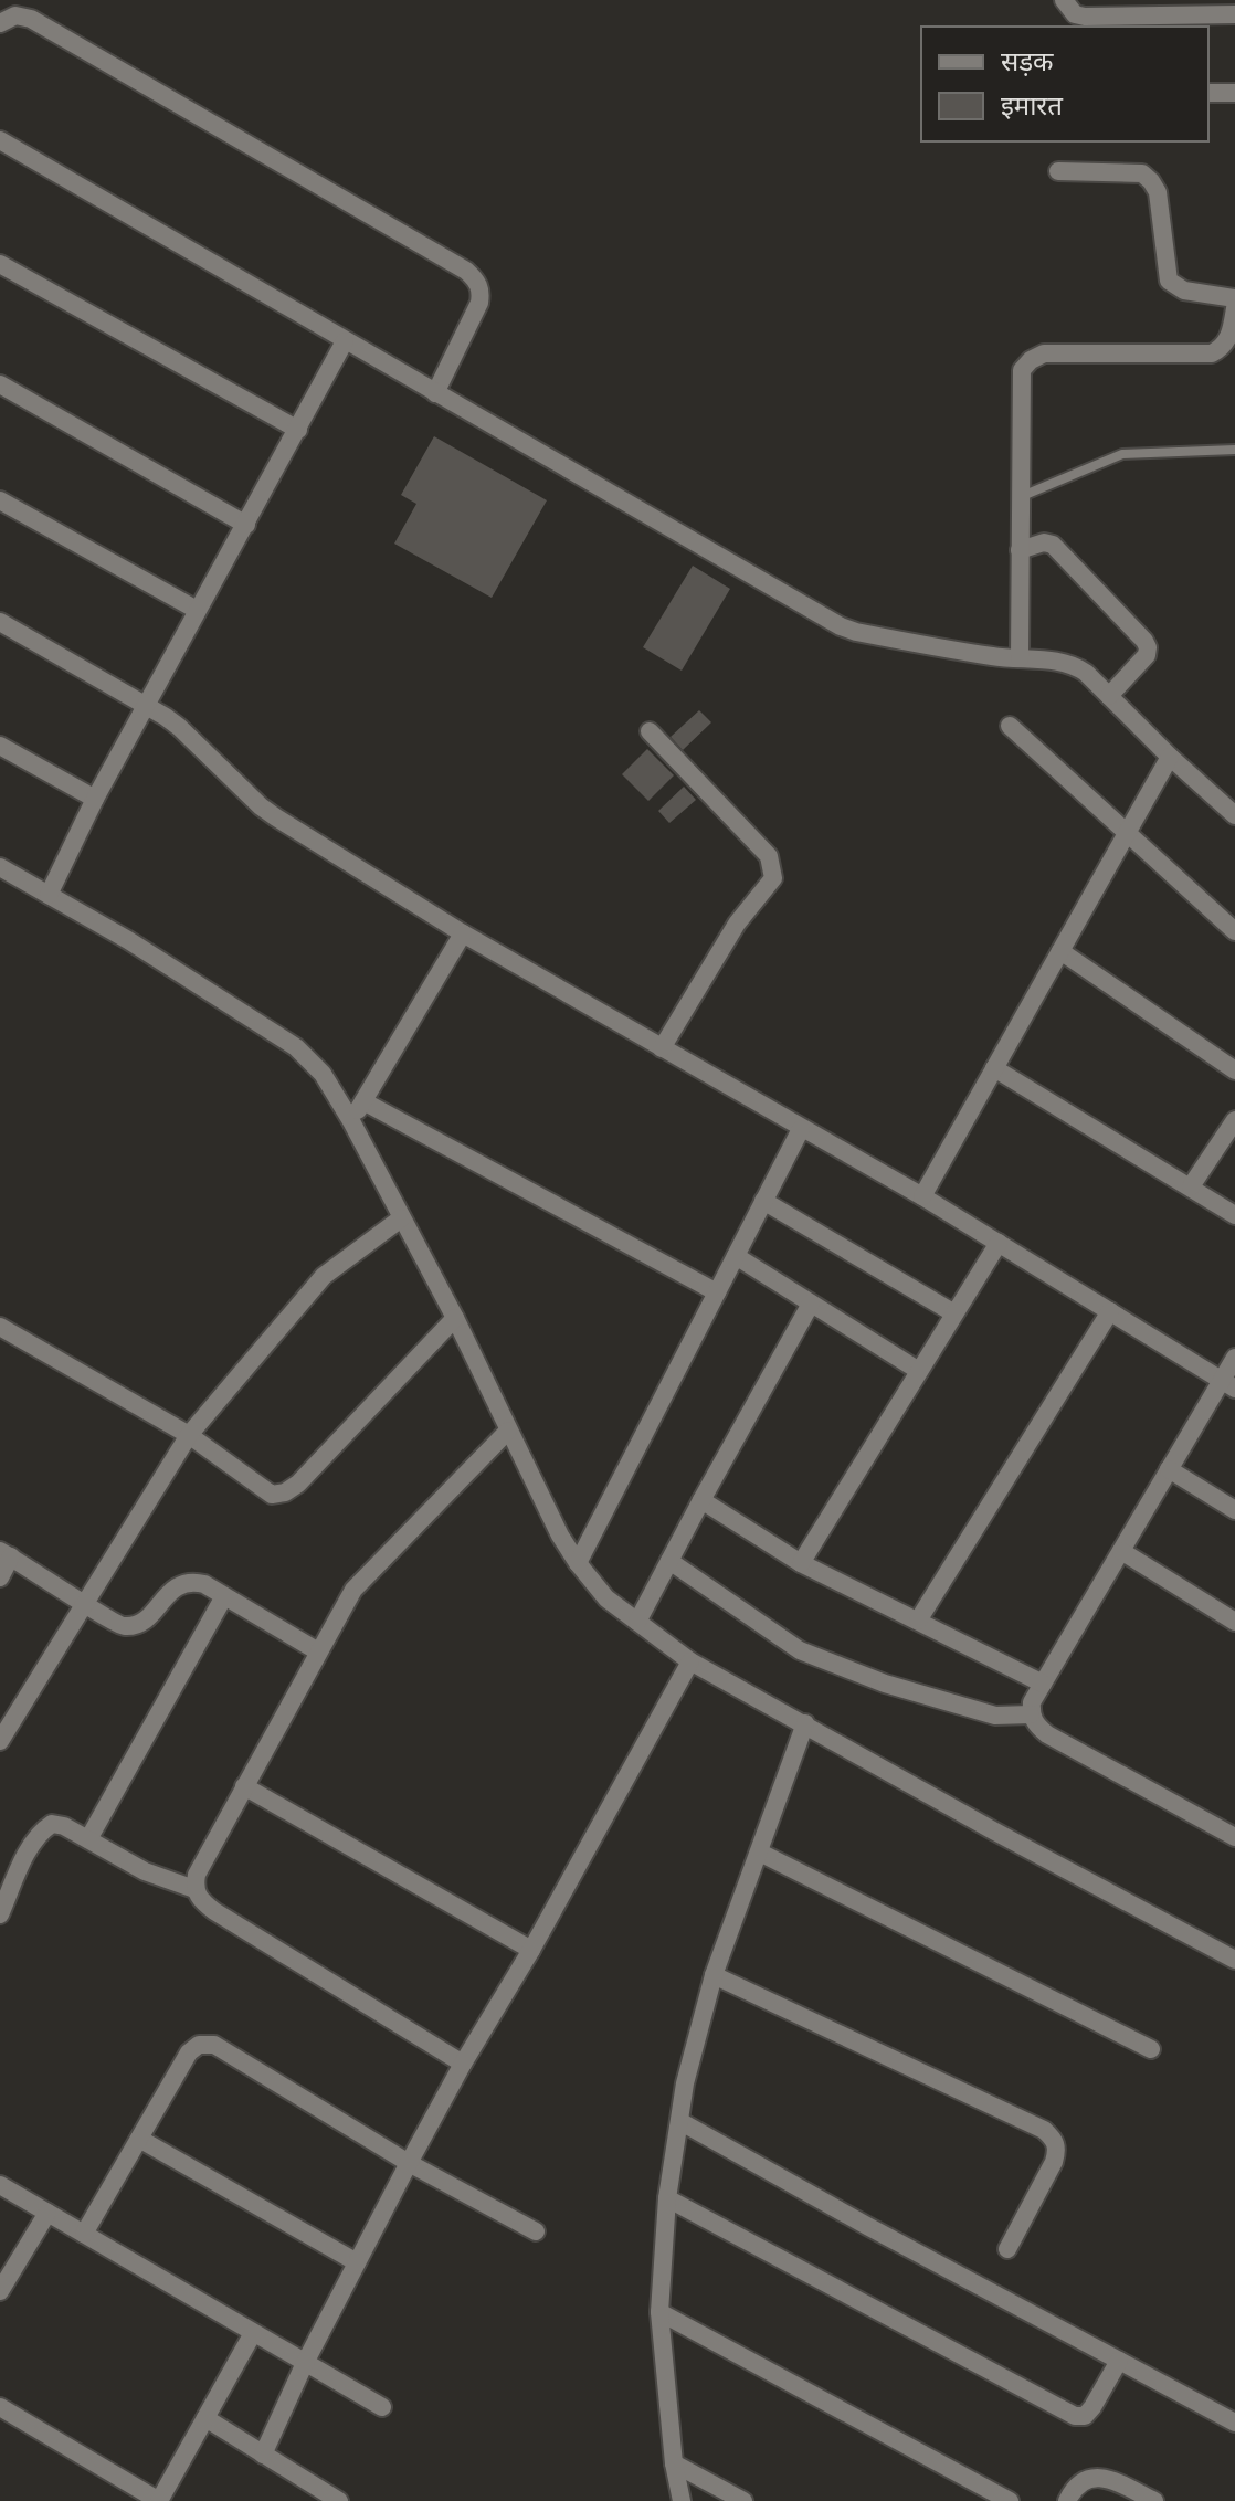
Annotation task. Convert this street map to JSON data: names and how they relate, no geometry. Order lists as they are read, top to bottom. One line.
{"legend":["सड़क","इमारत"]}
